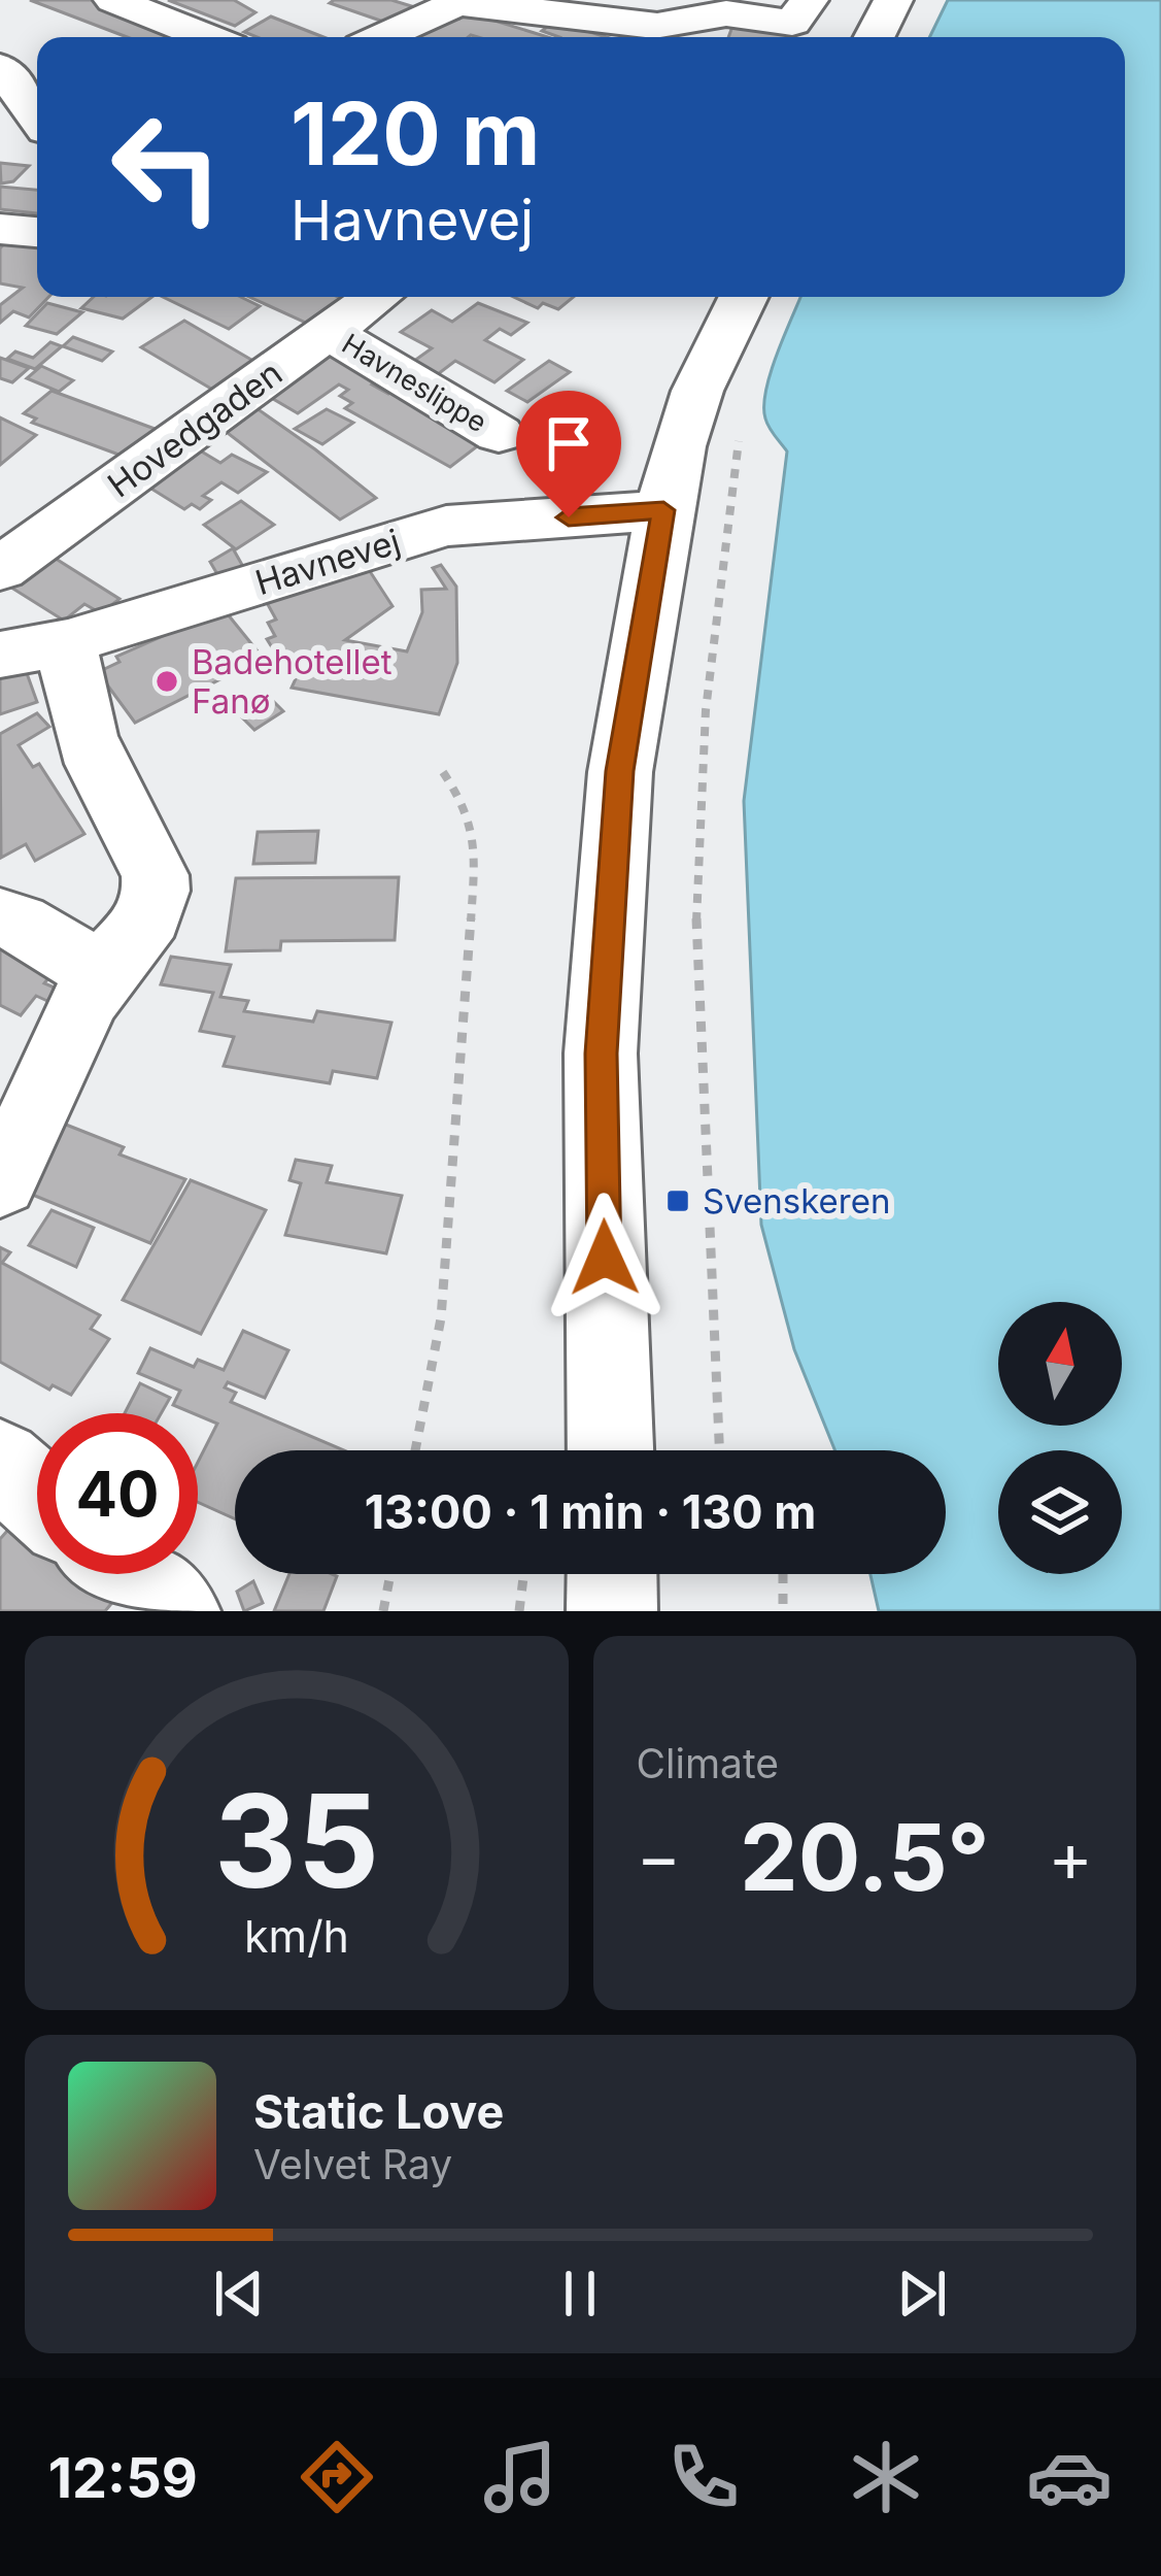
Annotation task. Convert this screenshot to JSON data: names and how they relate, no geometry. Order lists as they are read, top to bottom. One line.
{"streets":{"street":["Havneslippe","Hovedgaden","Havnevej"]},"crossings":[["Havneslippe","Hovedgaden"]],"places":{"other":["Badehotellet Fanø"],"transit":["Svenskeren"]},"north":"top","page":{"turn":["120 m","Havnevej"],"limit":"40","trip":"13:00 · 1 min · 130 m","tile":"Climate","heat":["−","20.5°","+"],"song":["Static Love","Velvet Ray"],"tabs":"12:59","gauge":["35","km/h"]}}
